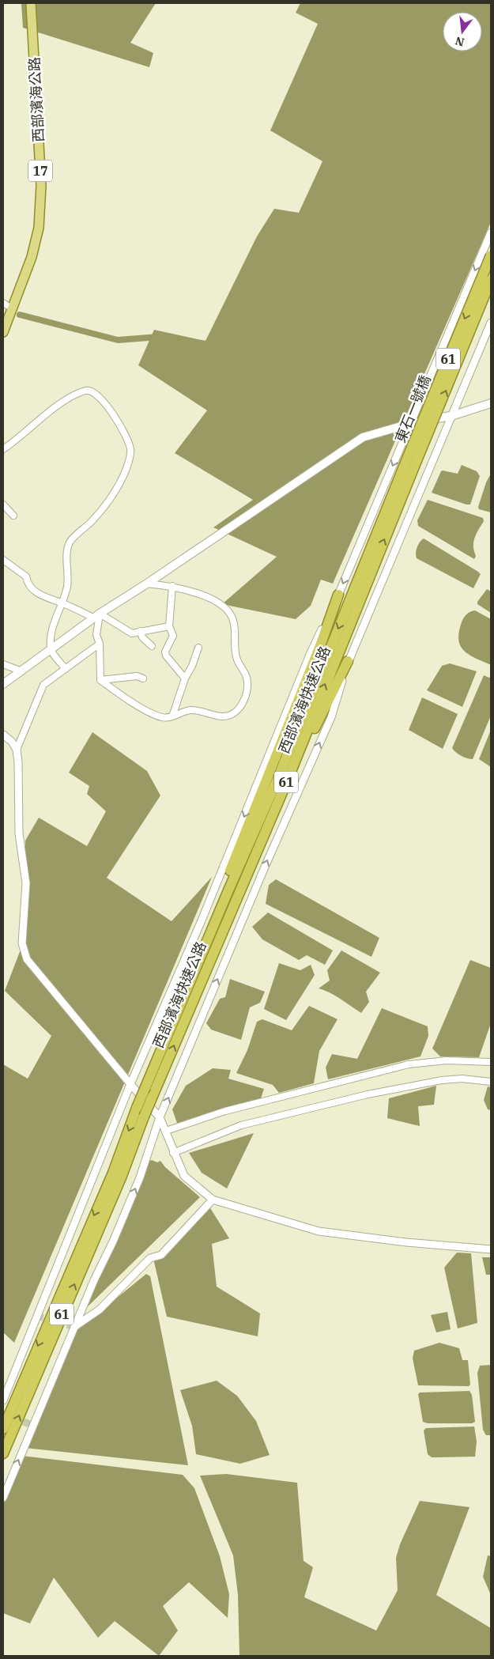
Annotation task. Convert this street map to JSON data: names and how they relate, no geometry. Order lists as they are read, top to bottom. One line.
{"streets":{"highway":["61","東石一號橋","西部濱海快速公路"],"main road":["西部濱海公路","17"]},"crossings":[["東石一號橋","西部濱海快速公路"]],"north":"bottom"}
